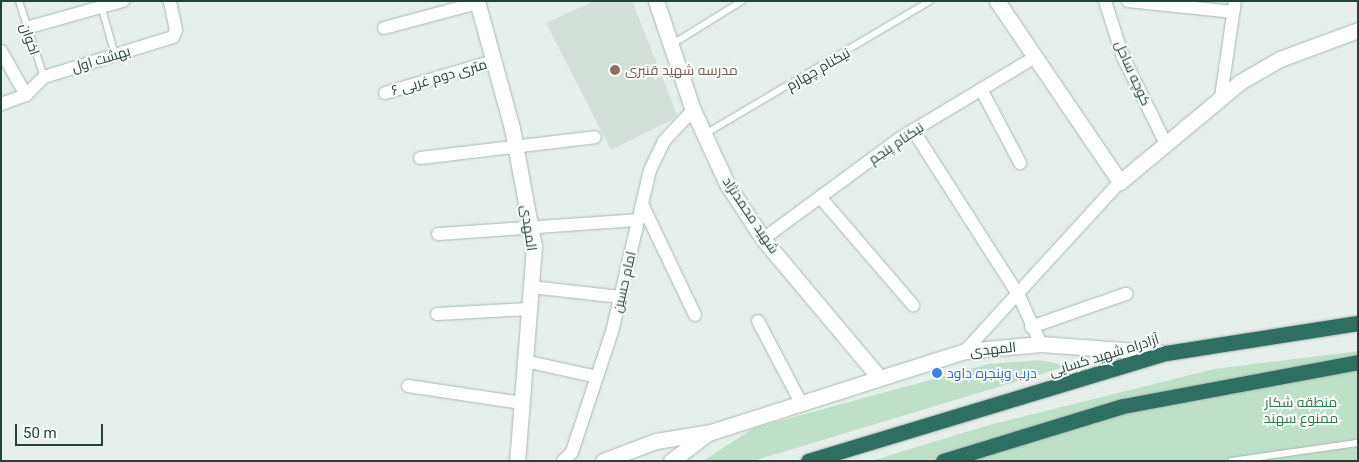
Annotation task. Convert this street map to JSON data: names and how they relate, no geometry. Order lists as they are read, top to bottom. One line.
{"streets":{"highway":["آزادراه شهید کسایی"],"street":["بهشت اول","کوچه ساحل","۶ متری دوم غربی","نیکنام پنجم","شهید محمدنژاد","المهدی","امام حسین"],"lane":["اخوان","نیکنام چهارم"]},"crossings":[["اخوان","بهشت اول"],["نیکنام چهارم","شهید محمدنژاد"],["۶ متری دوم غربی","المهدی"],["نیکنام پنجم","شهید محمدنژاد"],["شهید محمدنژاد","المهدی"],["شهید محمدنژاد","امام حسین"],["المهدی","آزادراه شهید کسایی"]],"parks":["منطقه شکار ممنوع سهند"],"places":["مدرسه شهید قنبری","درب وپنجره داود"],"scale_bar":"50 m"}
